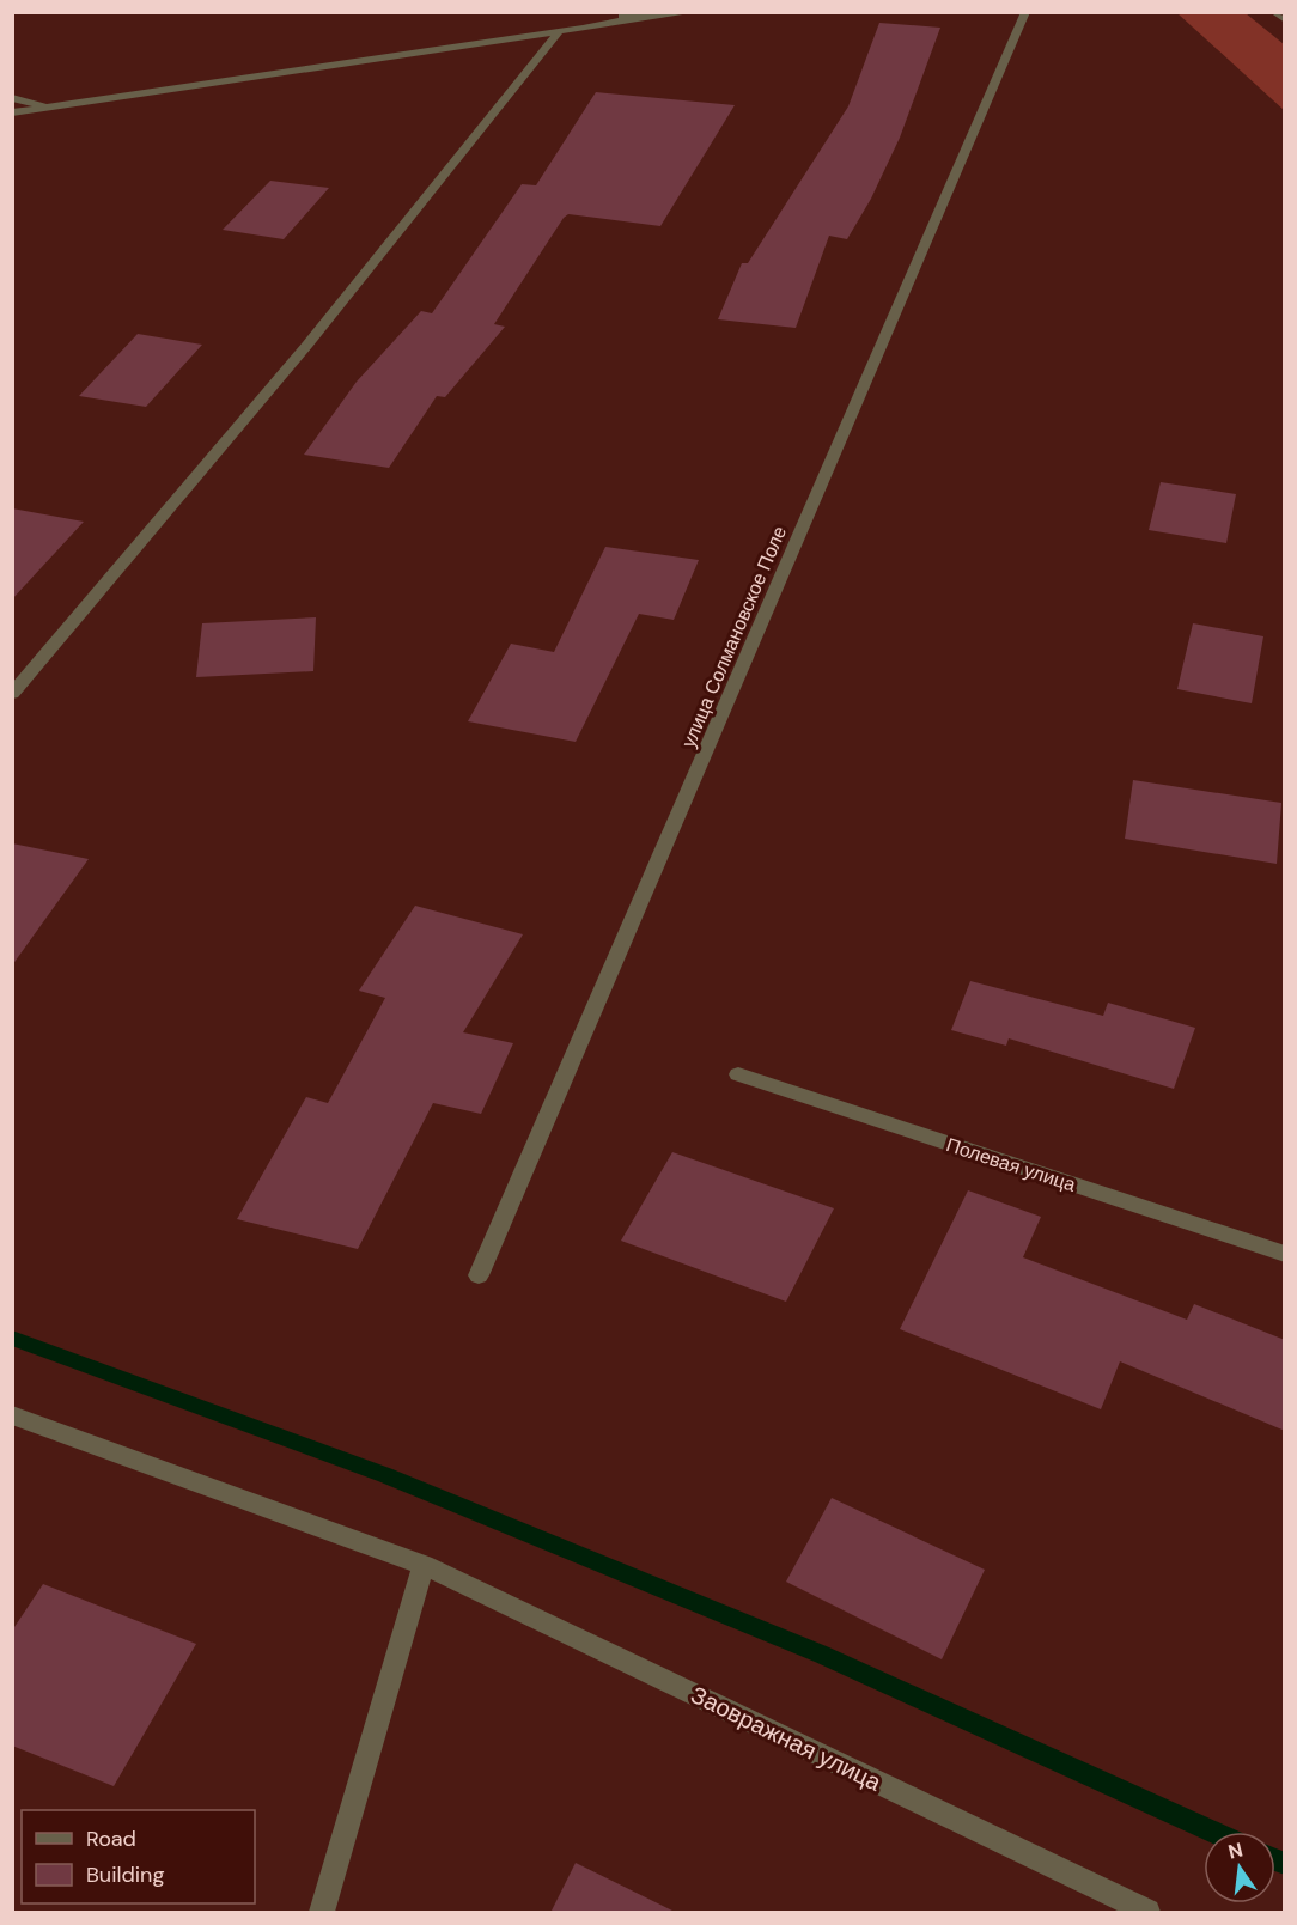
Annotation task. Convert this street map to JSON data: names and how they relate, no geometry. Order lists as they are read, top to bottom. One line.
{"streets":{"street":["улица Солмановское Поле","Полевая улица","Заовражная улица"]},"legend":["Road","Building"],"north":"top"}
